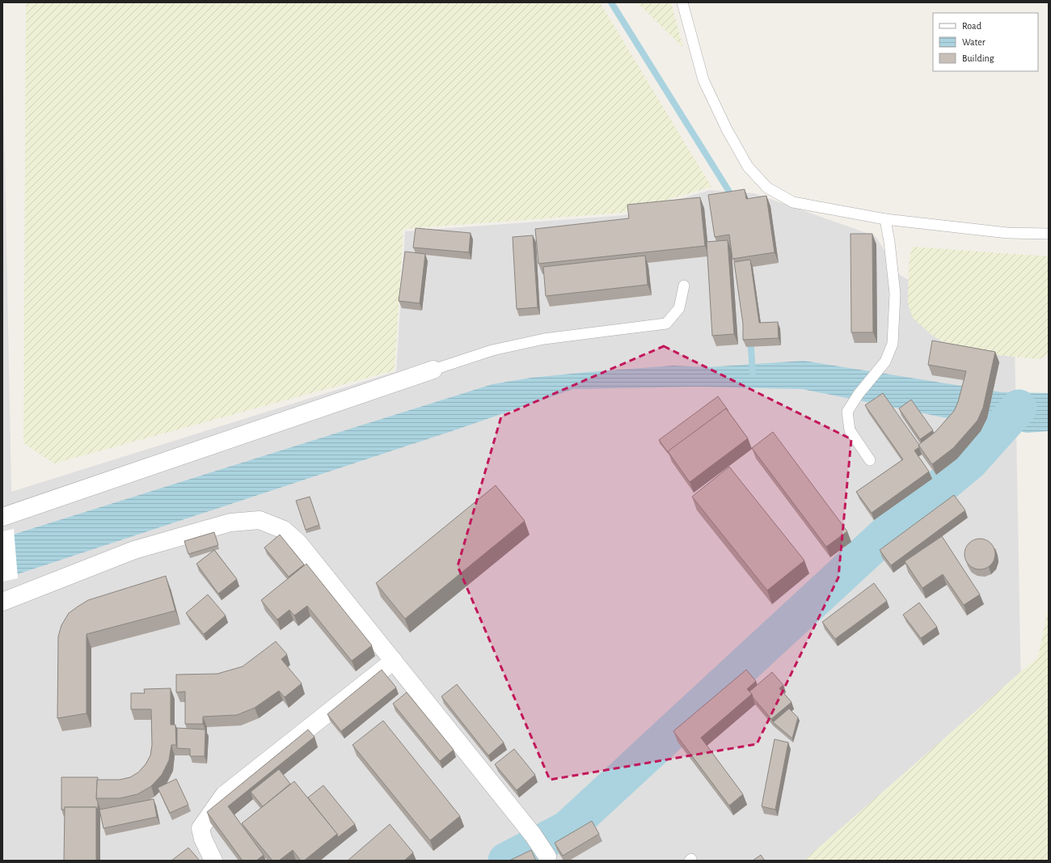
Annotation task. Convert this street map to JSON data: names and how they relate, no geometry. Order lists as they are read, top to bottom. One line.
{"legend":["Road","Water","Building"]}
